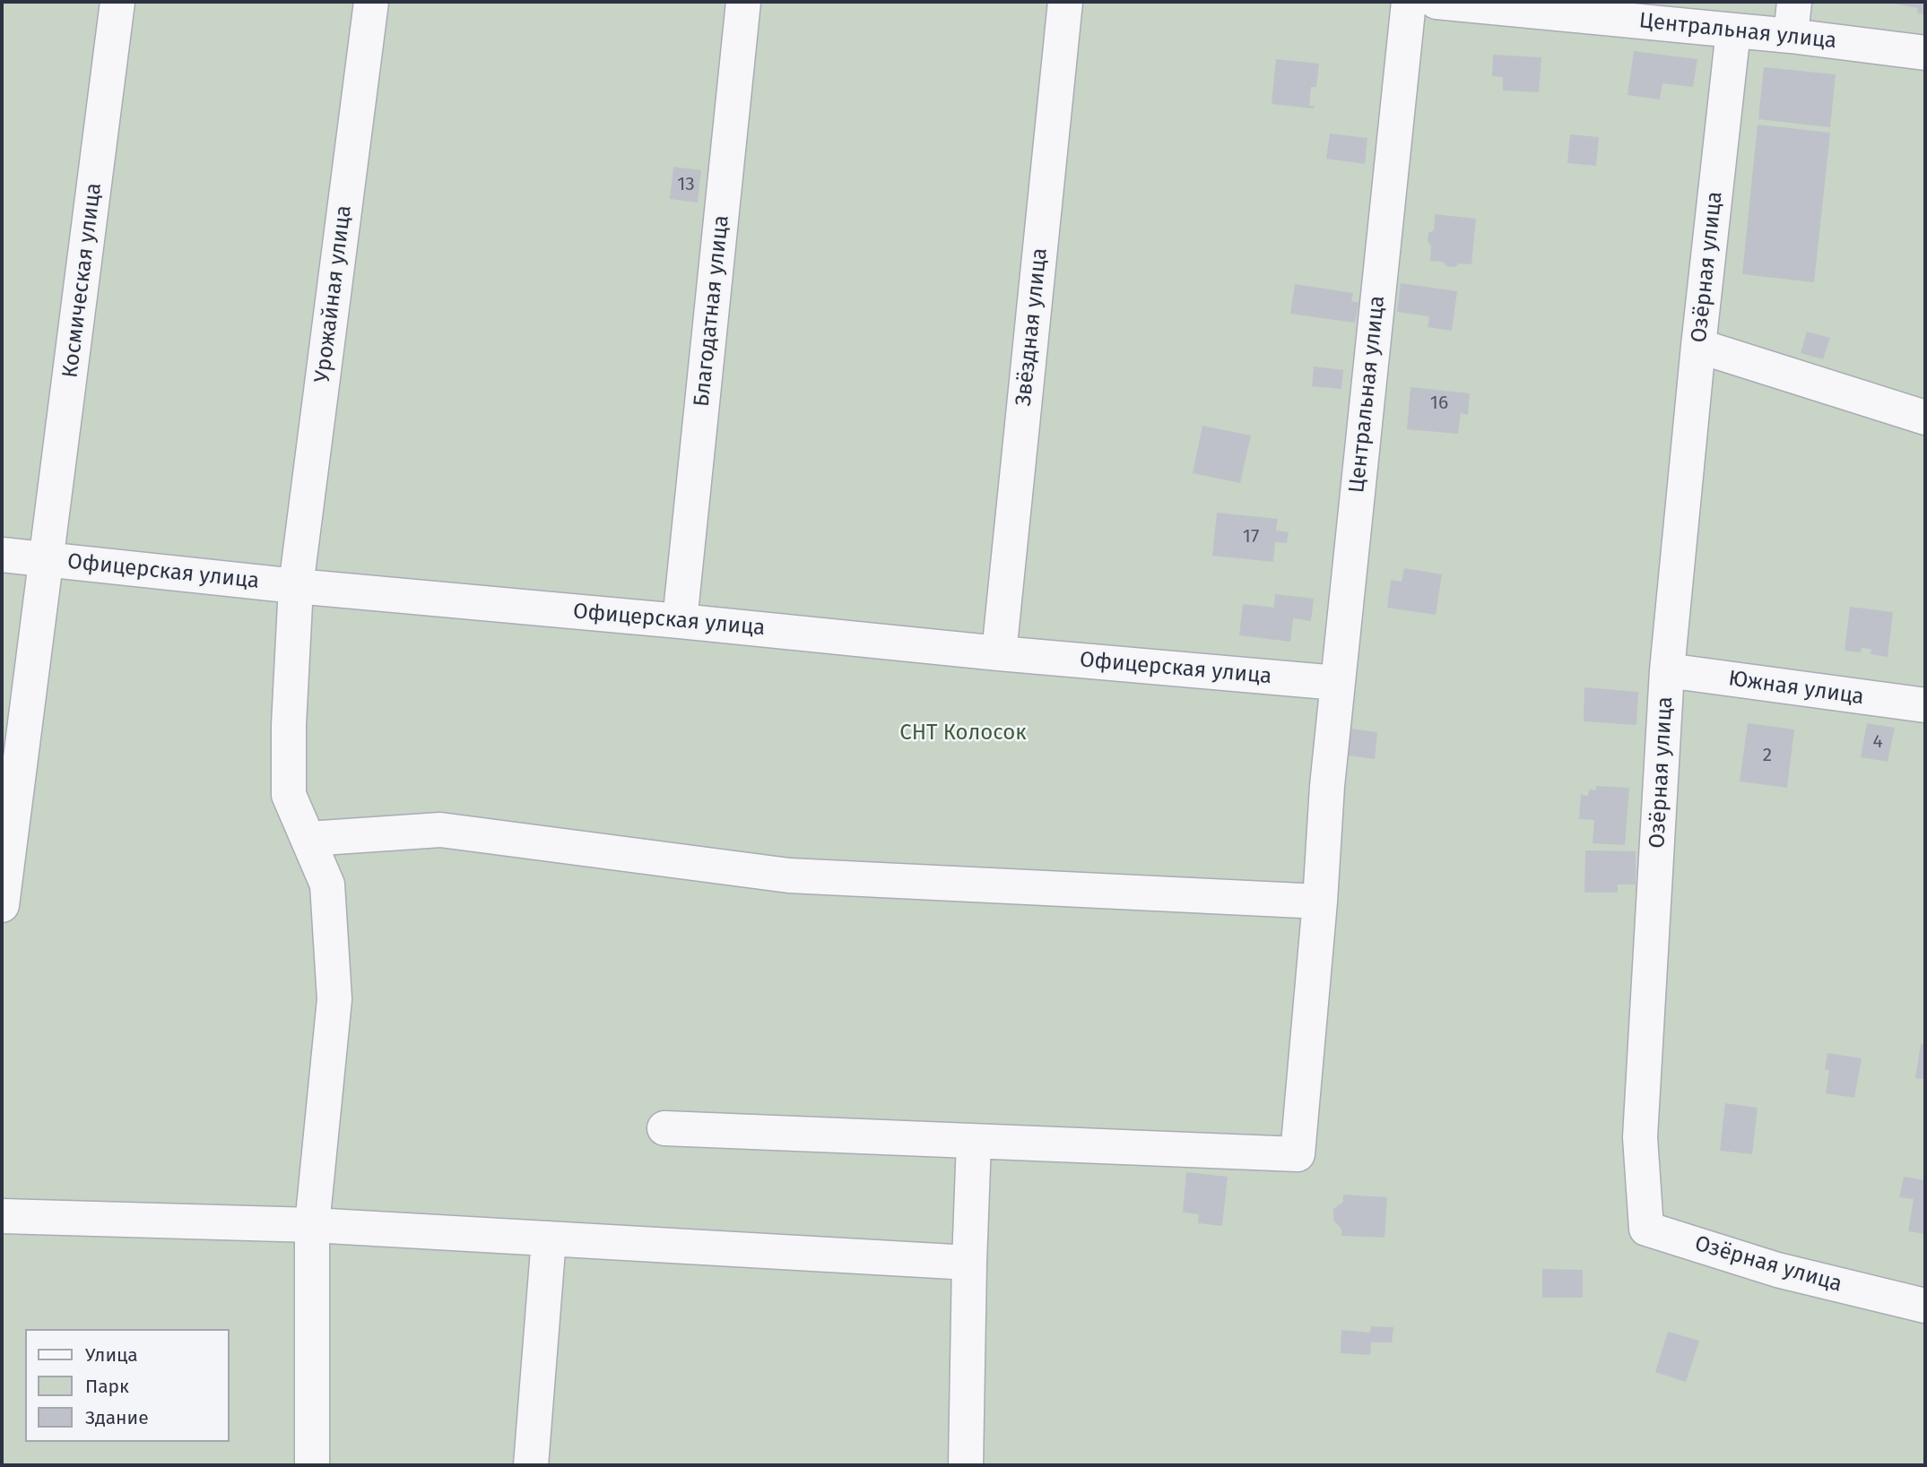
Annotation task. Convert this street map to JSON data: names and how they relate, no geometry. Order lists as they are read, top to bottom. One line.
{"streets":{"street":["Центральная улица","Озёрная улица","Космическая улица","Урожайная улица","Благодатная улица","Звёздная улица","Офицерская улица","Южная улица"]},"crossings":[["Центральная улица","Озёрная улица"],["Центральная улица","Офицерская улица"],["Озёрная улица","Южная улица"],["Космическая улица","Офицерская улица"],["Урожайная улица","Офицерская улица"],["Благодатная улица","Офицерская улица"],["Звёздная улица","Офицерская улица"]],"parks":["СНТ Колосок"],"house_numbers":["13","16","17","4","2"],"legend":["Улица","Парк","Здание"]}
